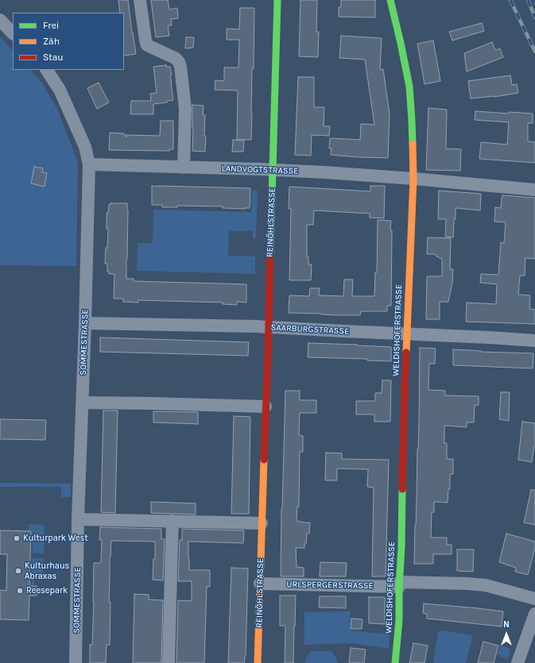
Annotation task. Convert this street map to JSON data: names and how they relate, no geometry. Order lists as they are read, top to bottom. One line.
{"streets":{"street":["LANDVOGTSTRASSE","REINÖHLSTRASSE","SAARBURGSTRASSE","WELDISHOFERSTRASSE","SOMMESTRASSE","URLSPERGERSTRASSE"]},"crossings":[["LANDVOGTSTRASSE","REINÖHLSTRASSE"],["LANDVOGTSTRASSE","WELDISHOFERSTRASSE"],["LANDVOGTSTRASSE","SOMMESTRASSE"],["REINÖHLSTRASSE","SAARBURGSTRASSE"],["REINÖHLSTRASSE","URLSPERGERSTRASSE"],["SAARBURGSTRASSE","WELDISHOFERSTRASSE"],["SAARBURGSTRASSE","SOMMESTRASSE"],["WELDISHOFERSTRASSE","URLSPERGERSTRASSE"]],"places":["Kulturpark West","Kulturhaus Abraxas","Reesepark"],"legend":["Frei","Zäh","Stau"],"north":"top"}
